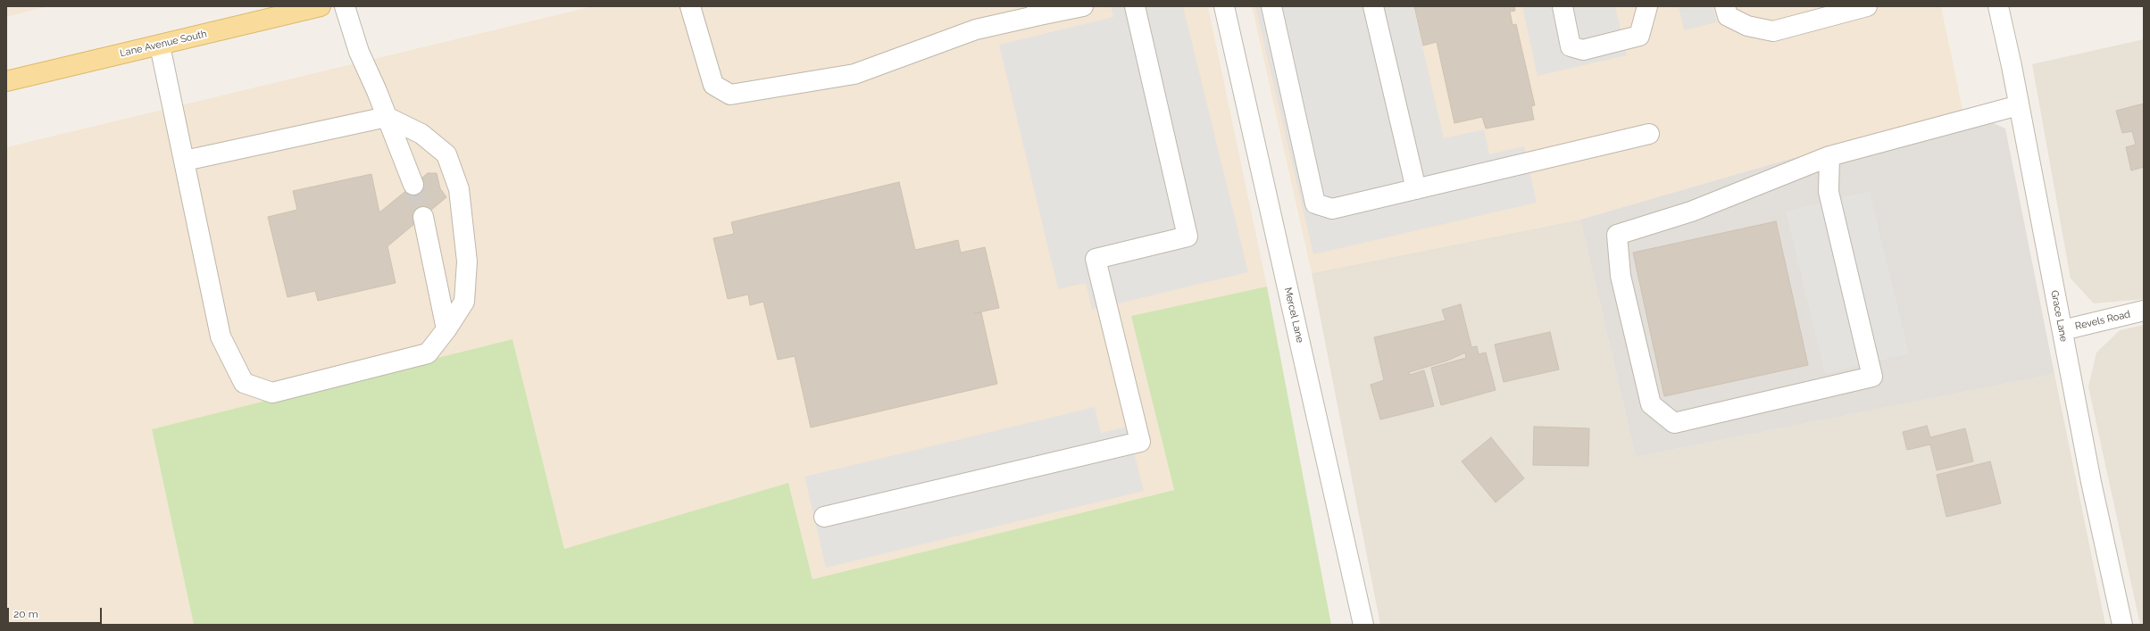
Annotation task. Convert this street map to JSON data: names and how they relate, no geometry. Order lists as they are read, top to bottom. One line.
{"streets":{"main road":["Lane Avenue South"],"street":["Mercel Lane","Grace Lane","Revels Road"]},"crossings":[["Grace Lane","Revels Road"]],"scale_bar":"20 m"}
